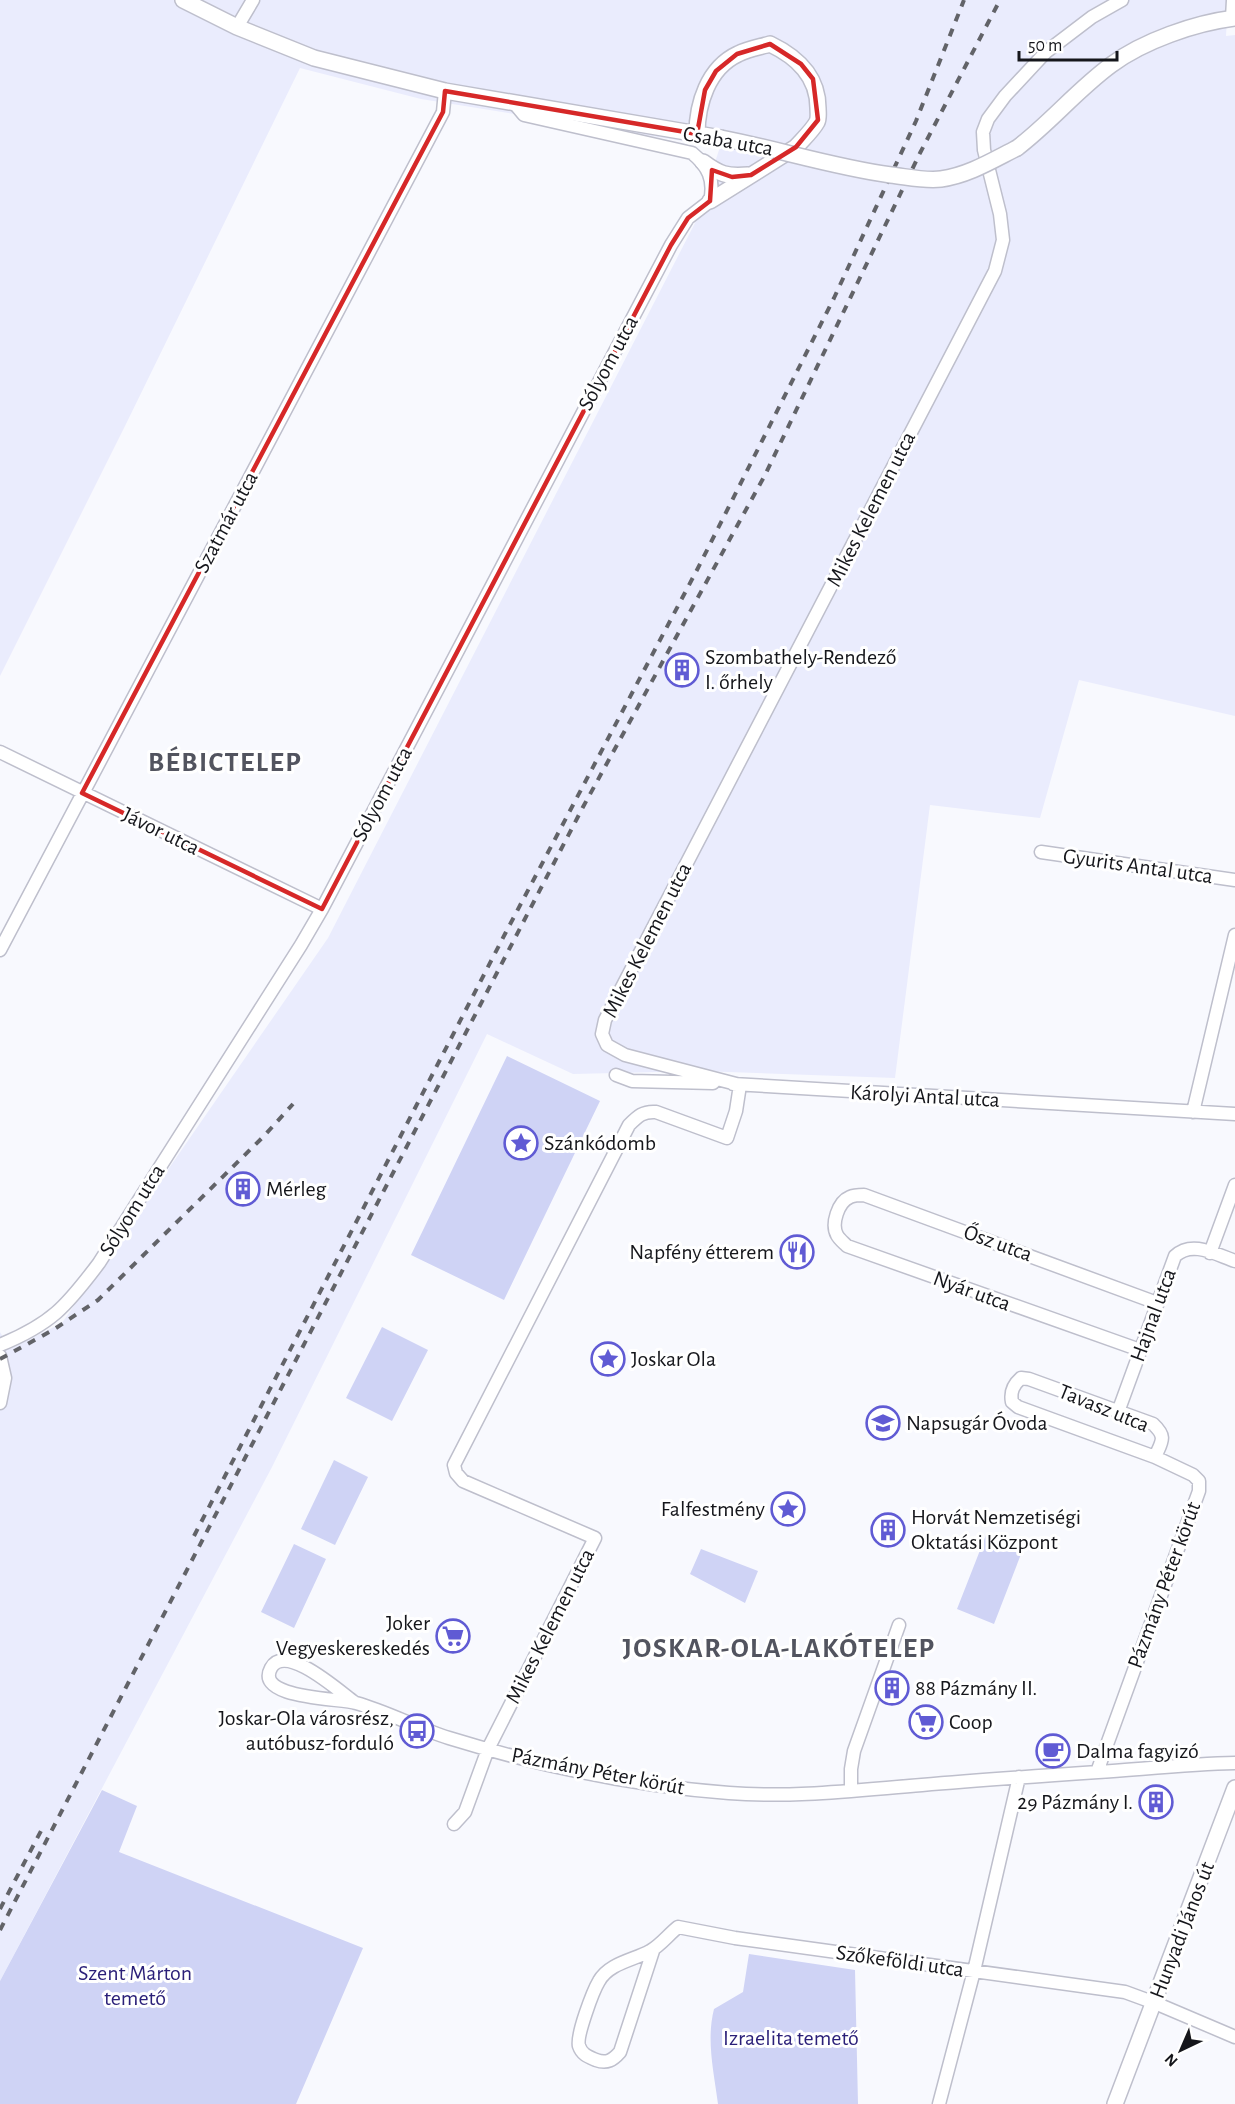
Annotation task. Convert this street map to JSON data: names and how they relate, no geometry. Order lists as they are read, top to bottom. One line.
{"streets":{"street":["Csaba utca","Sólyom utca","Mikes Kelemen utca","Szatmár utca","Jávor utca","Gyurits Antal utca","Károlyi Antal utca","Ősz utca","Nyár utca","Hajnal utca","Tavasz utca","Pázmány Péter körút","Hunyadi János út","Szőkeföldi utca"]},"crossings":[["Csaba utca","Sólyom utca"],["Csaba utca","Szatmár utca"],["Sólyom utca","Jávor utca"],["Mikes Kelemen utca","Károlyi Antal utca"],["Mikes Kelemen utca","Pázmány Péter körút"],["Szatmár utca","Jávor utca"],["Ősz utca","Nyár utca"],["Ősz utca","Hajnal utca"],["Nyár utca","Hajnal utca"],["Hajnal utca","Tavasz utca"],["Tavasz utca","Pázmány Péter körút"],["Hunyadi János út","Szőkeföldi utca"]],"districts":["BÉBICTELEP","JOSKAR-OLA-LAKÓTELEP"],"parks":["Szent Márton temető","Izraelita temető"],"places":{"building":["Szombathely-Rendező I. őrhely","Mérleg","Horvát Nemzetiségi Oktatási Központ","88 Pázmány II.","29 Pázmány I."],"place":["Szánkódomb","Joskar Ola","Falfestmény"],"restaurant":["Napfény étterem"],"school or university":["Napsugár Óvoda"],"supermarket":["Joker Vegyeskereskedés","Coop"],"bus stop":["Joskar-Ola városrész, autóbusz-forduló"],"cafe":["Dalma fagyizó"]},"scale_bar":"50 m","north":"bottom left"}
